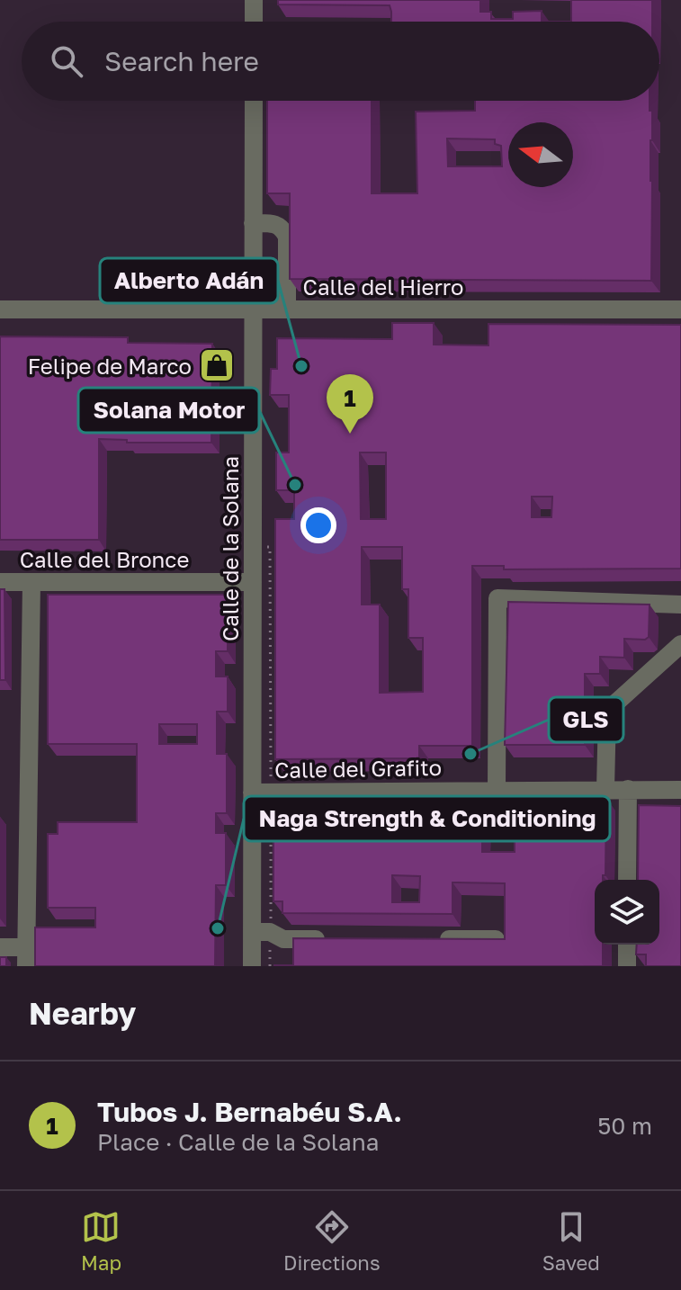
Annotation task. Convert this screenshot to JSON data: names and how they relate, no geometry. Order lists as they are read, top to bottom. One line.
{"streets":{"street":["Calle del Hierro","Calle de la Solana","Calle del Bronce","Calle del Grafito"]},"crossings":[["Calle del Hierro","Calle de la Solana"],["Calle de la Solana","Calle del Bronce"],["Calle de la Solana","Calle del Grafito"]],"places":{"shop":["Felipe de Marco"],"other":["Alberto Adán","Solana Motor","GLS","Naga Strength & Conditioning"]},"north":"left","page":{"search":"Search here","pins":"1","heading":"Nearby","list":[{"mark":"1","name":"Tubos J. Bernabéu S.A.","note":"Place · Calle de la Solana","value":"50 m"}],"nav":["Map","Directions","Saved"]}}
